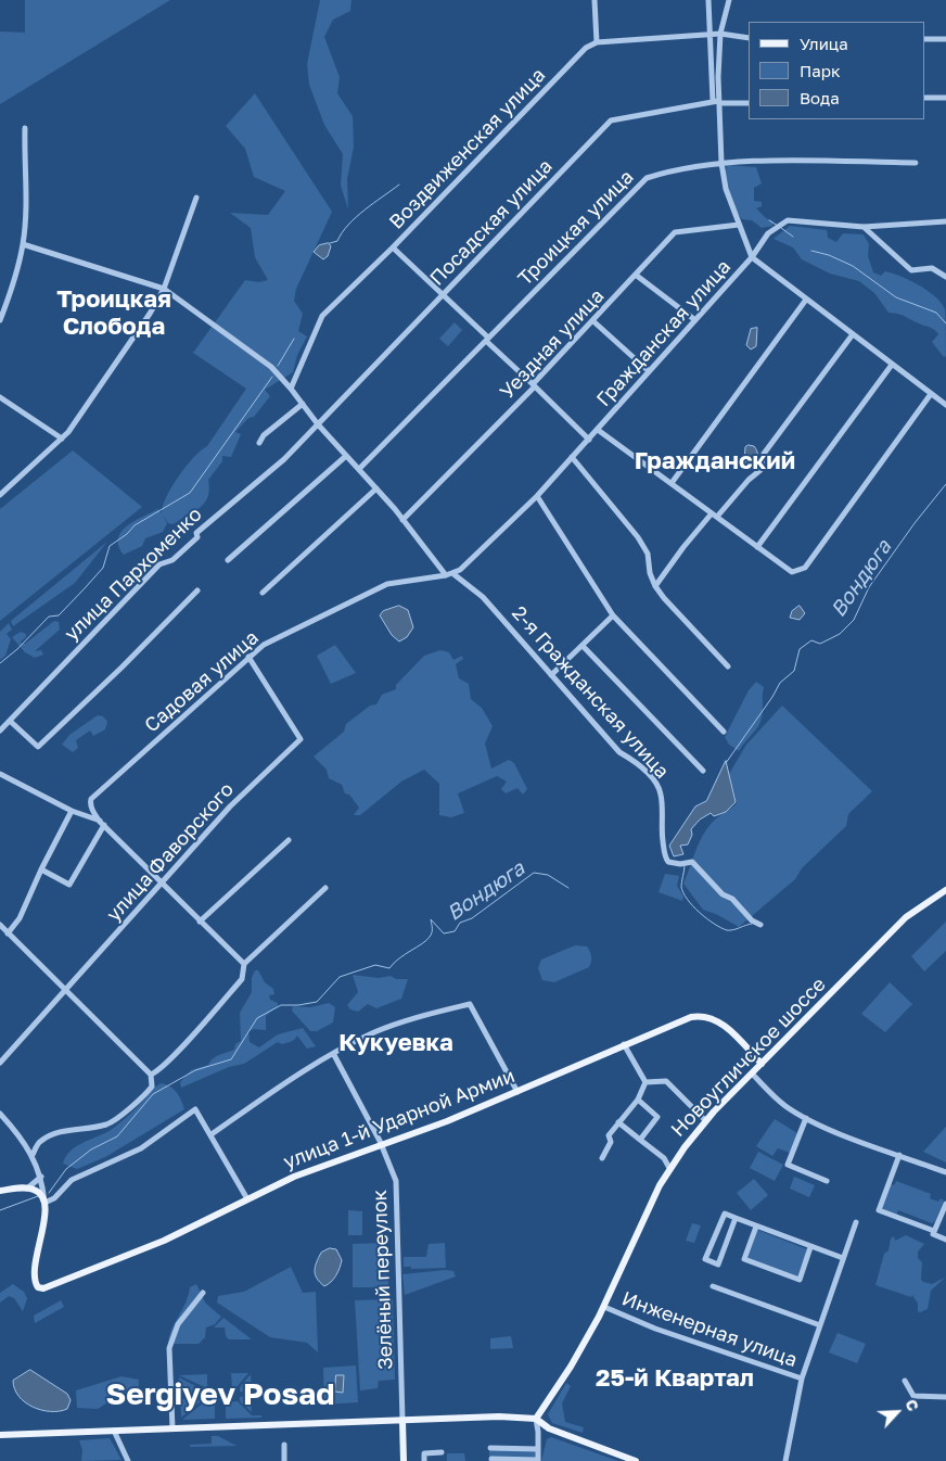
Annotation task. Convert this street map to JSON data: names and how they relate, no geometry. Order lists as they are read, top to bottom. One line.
{"streets":{"main road":["Новоугличское шоссе","улица 1-й Ударной Армии"],"street":["Воздвиженская улица","Посадская улица","Троицкая улица","Гражданская улица","Уездная улица","улица Пархоменко","Садовая улица","2-я Гражданская улица","улица Фаворского","Зелёный переулок","Инженерная улица"]},"crossings":[["Посадская улица","Гражданская улица"],["Посадская улица","улица Пархоменко"],["Троицкая улица","Гражданская улица"],["Гражданская улица","Уездная улица"],["Гражданская улица","Садовая улица"],["Садовая улица","2-я Гражданская улица"],["Садовая улица","улица Фаворского"],["Новоугличское шоссе","улица 1-й Ударной Армии"],["Новоугличское шоссе","Инженерная улица"],["улица 1-й Ударной Армии","Зелёный переулок"]],"districts":["Троицкая Слобода","Гражданский","Кукуевка","25-й Квартал","Sergiyev Posad"],"water":["Вондюга"],"legend":["Улица","Парк","Вода"],"north":"top right"}
